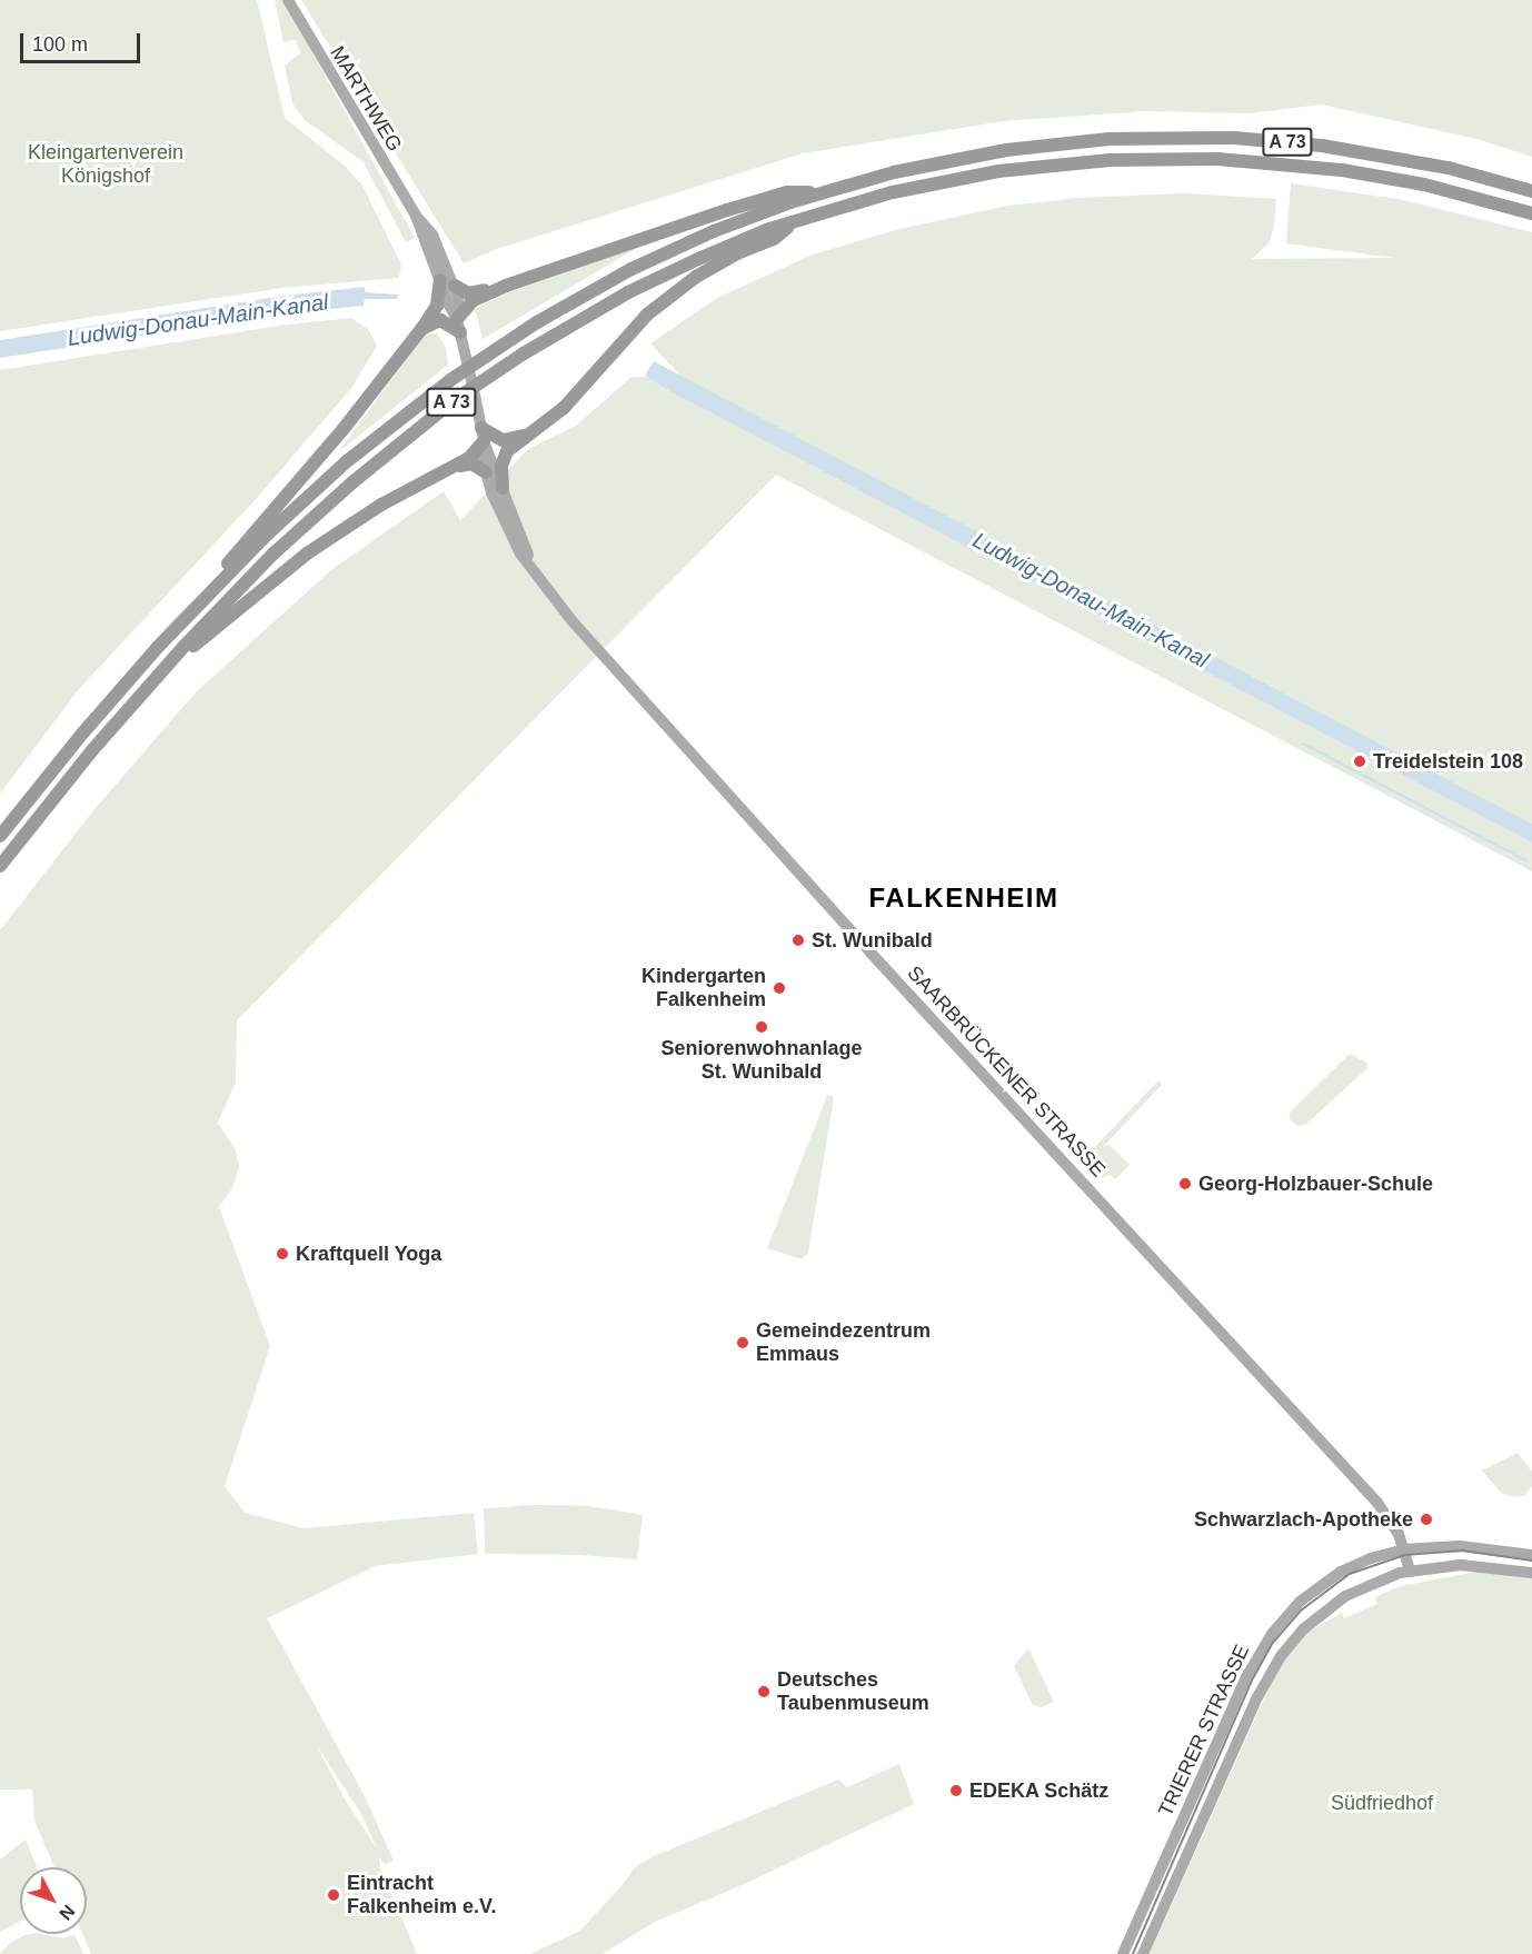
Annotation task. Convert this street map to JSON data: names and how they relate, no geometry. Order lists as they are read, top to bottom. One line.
{"streets":{"highway":["A 73"],"main road":["MARTHWEG","SAARBRÜCKENER STRASSE","TRIERER STRASSE"]},"crossings":[["MARTHWEG","A 73"],["MARTHWEG","SAARBRÜCKENER STRASSE"],["A 73","SAARBRÜCKENER STRASSE"],["SAARBRÜCKENER STRASSE","TRIERER STRASSE"]],"districts":["FALKENHEIM"],"water":["Ludwig-Donau-Main-Kanal"],"parks":["Kleingartenverein Königshof","Südfriedhof"],"places":["Treidelstein 108","St. Wunibald","Kindergarten Falkenheim","Seniorenwohnanlage St. Wunibald","Georg-Holzbauer-Schule","Kraftquell Yoga","Gemeindezentrum Emmaus","Schwarzlach-Apotheke","Deutsches Taubenmuseum","EDEKA Schätz","Eintracht Falkenheim e.V."],"scale_bar":"100 m","north":"bottom right"}
